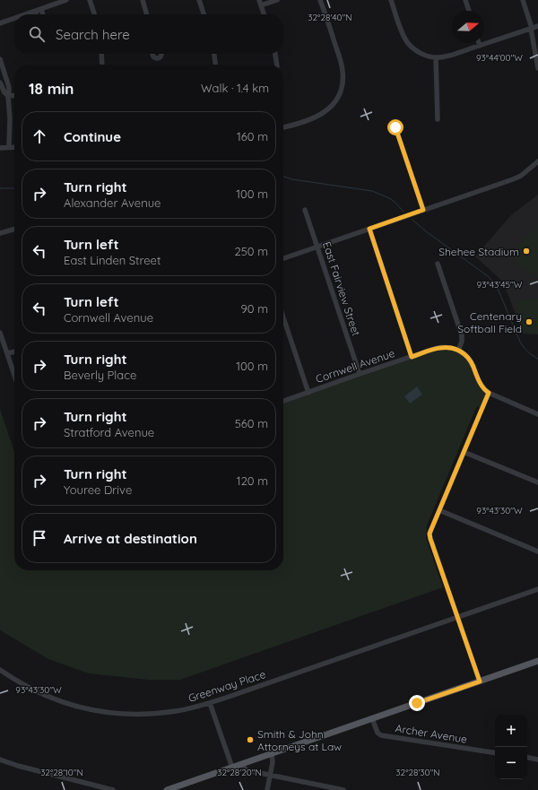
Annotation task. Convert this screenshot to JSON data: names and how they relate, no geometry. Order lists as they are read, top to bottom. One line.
{"streets":{"street":["East Fairview Street","Cornwell Avenue","Greenway Place","Archer Avenue"]},"crossings":[["East Fairview Street","Cornwell Avenue"]],"places":["Shehee Stadium","Centenary Softball Field","Smith & John Attorneys at Law"],"north":"right","page":{"search":"Search here","heading":["18 min","Walk · 1.4 km"],"list":[["Continue","160 m"],["Turn right","Alexander Avenue","100 m"],["Turn left","East Linden Street","250 m"],["Turn left","Cornwell Avenue","90 m"],["Turn right","Beverly Place","100 m"],["Turn right","Stratford Avenue","560 m"],["Turn right","Youree Drive","120 m"],"Arrive at destination"],"map_buttons":["+","−"]},"coordinates":["32°28'40\"N","93°44'00\"W","93°43'45\"W","93°43'30\"W","32°28'10\"N","32°28'20\"N","32°28'30\"N"]}
